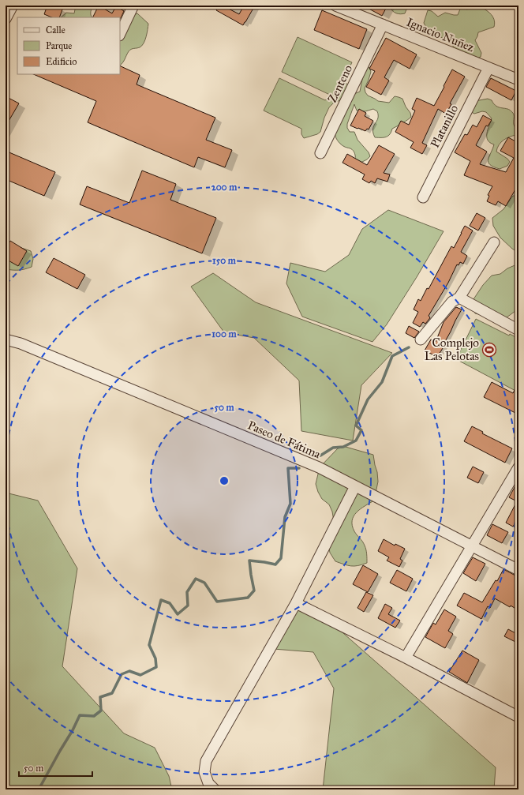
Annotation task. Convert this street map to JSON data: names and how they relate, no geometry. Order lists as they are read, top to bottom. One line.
{"streets":{"street":["Ignacio Nuñez","Zenteno","Platanillo","Paseo de Fátima"]},"crossings":[["Ignacio Nuñez","Zenteno"],["Ignacio Nuñez","Platanillo"]],"places":{"sports":["Complejo Las Pelotas"]},"legend":["Calle","Parque","Edificio"],"scale_bar":"50 m","rings":["200 m","150 m","100 m","50 m"]}
